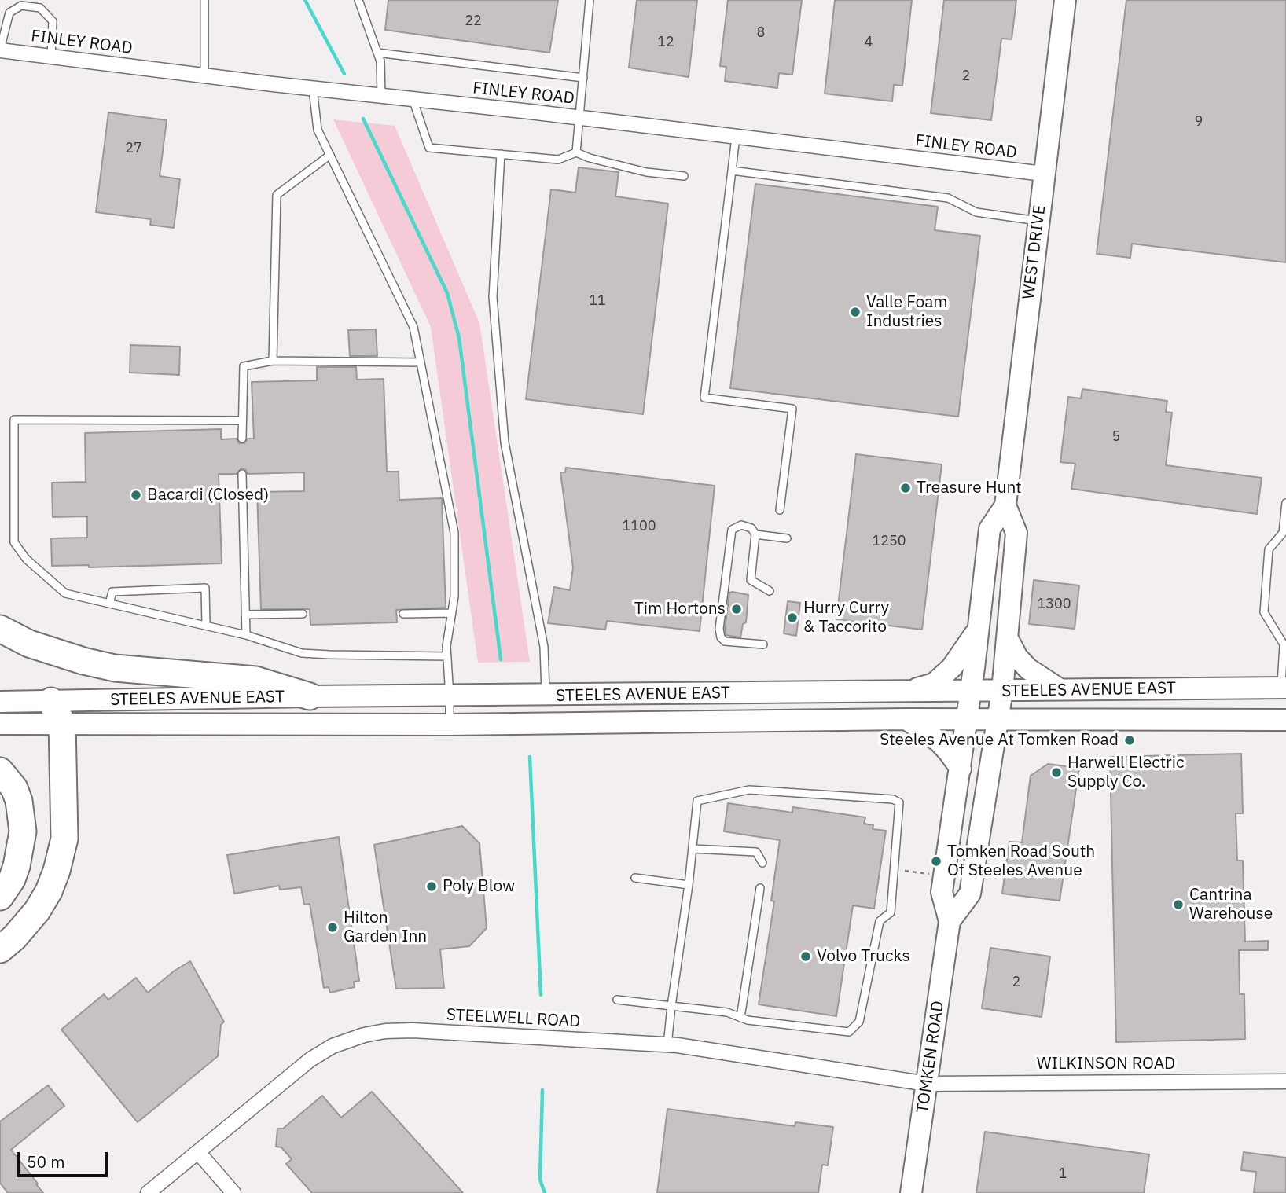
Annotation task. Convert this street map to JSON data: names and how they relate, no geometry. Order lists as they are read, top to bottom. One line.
{"streets":{"main road":["WEST DRIVE","STEELES AVENUE EAST","TOMKEN ROAD"],"street":["FINLEY ROAD","STEELWELL ROAD","WILKINSON ROAD"]},"crossings":[["FINLEY ROAD","WEST DRIVE"],["WEST DRIVE","STEELES AVENUE EAST"],["WEST DRIVE","TOMKEN ROAD"],["STEELES AVENUE EAST","TOMKEN ROAD"],["STEELWELL ROAD","TOMKEN ROAD"],["STEELWELL ROAD","WILKINSON ROAD"],["TOMKEN ROAD","WILKINSON ROAD"]],"places":["Valle Foam Industries","Treasure Hunt","Bacardi (Closed)","Tim Hortons","Hurry Curry & Taccorito","Steeles Avenue At Tomken Road","Harwell Electric Supply Co.","Tomken Road South Of Steeles Avenue","Poly Blow","Cantrina Warehouse","Hilton Garden Inn","Volvo Trucks"],"house_numbers":["22","8","12","4","2","9","27","11","5","1100","1250","1300","2","1"],"scale_bar":"50 m"}
